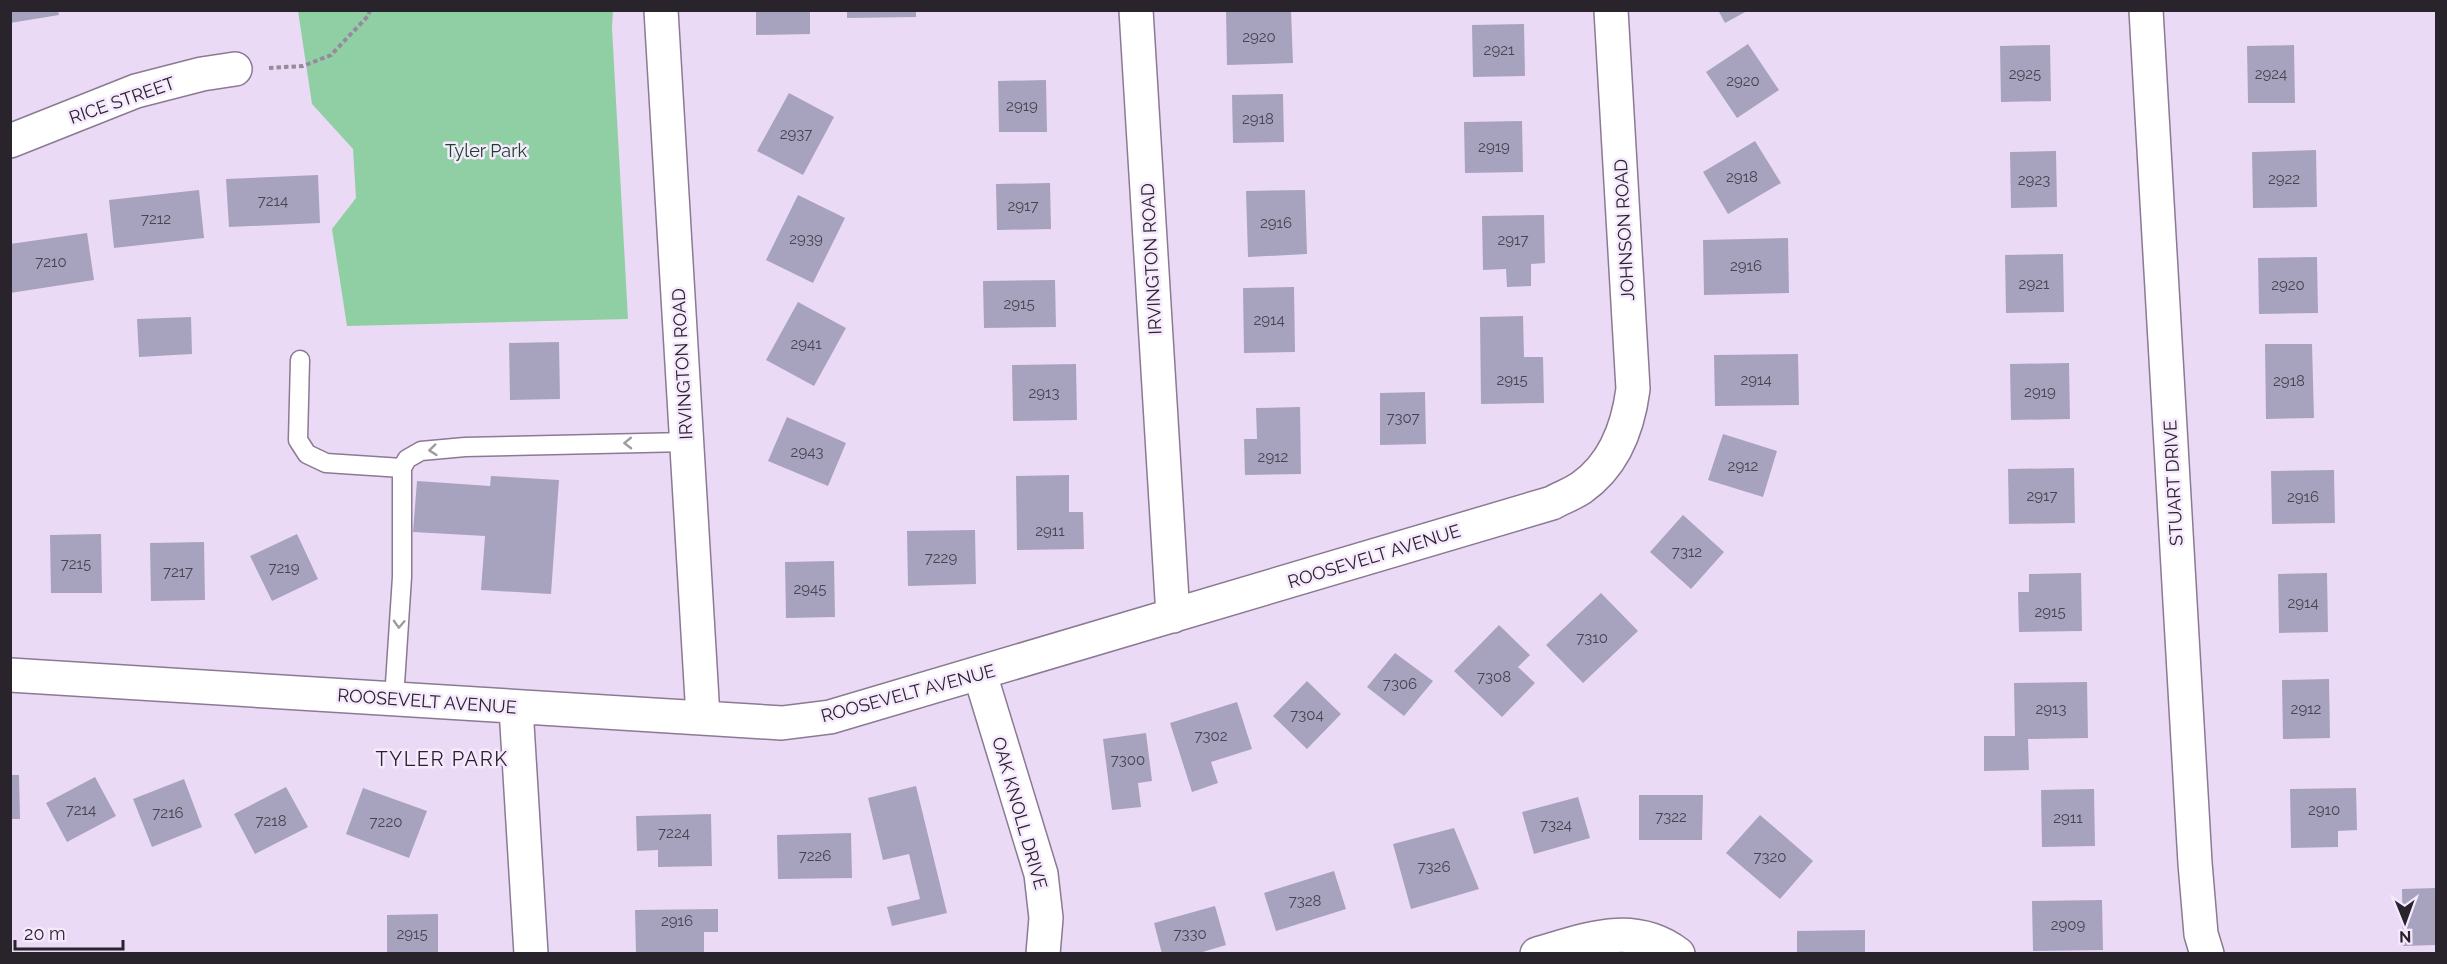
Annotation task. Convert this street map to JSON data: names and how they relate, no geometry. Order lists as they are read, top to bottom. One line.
{"streets":{"street":["RICE STREET","JOHNSON ROAD","IRVINGTON ROAD","STUART DRIVE","ROOSEVELT AVENUE","OAK KNOLL DRIVE"]},"crossings":[["JOHNSON ROAD","ROOSEVELT AVENUE"],["IRVINGTON ROAD","ROOSEVELT AVENUE"],["ROOSEVELT AVENUE","OAK KNOLL DRIVE"]],"districts":["TYLER PARK"],"parks":["Tyler Park"],"house_numbers":["2920","2921","2925","2924","2920","2919","2918","2937","2919","2918","2922","2923","7214","2917","7212","2916","2939","2917","7210","2916","2921","2920","2915","2914","2941","2915","2914","2918","2919","2913","7307","2943","2912","2912","2917","2916","2911","7312","7229","7215","7219","7217","2945","2914","2915","7310","7308","7306","2913","2912","7304","7302","7300","7214","2910","7216","7322","2911","7218","7220","7324","7224","7226","7320","7326","7328","2916","2909","2915","7330"],"scale_bar":"20 m","north":"bottom"}
